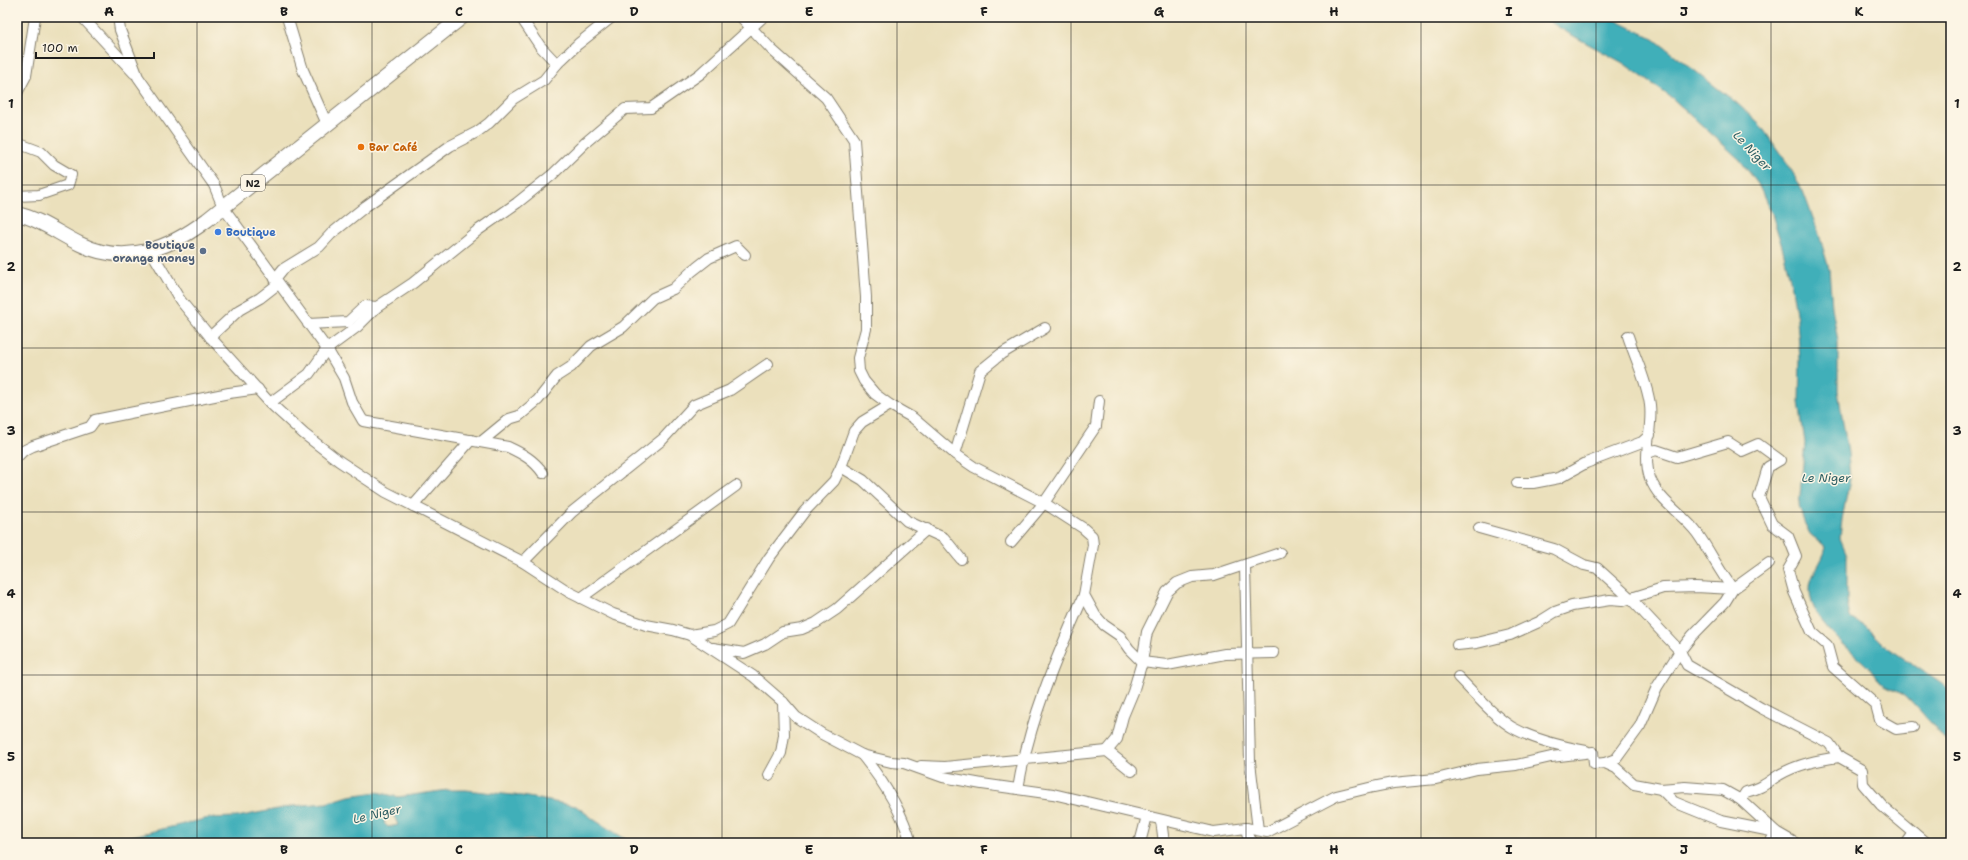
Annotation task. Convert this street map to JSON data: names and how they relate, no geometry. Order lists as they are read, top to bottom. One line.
{"streets":{"highway":["N2"]},"water":["Le Niger"],"places":["Bar Café","Boutique","Boutique orange money"],"scale_bar":"100 m","grid":{"columns":["A","B","C","D","E","F","G","H","I","J","K"],"rows":["1","2","3","4","5"]}}
